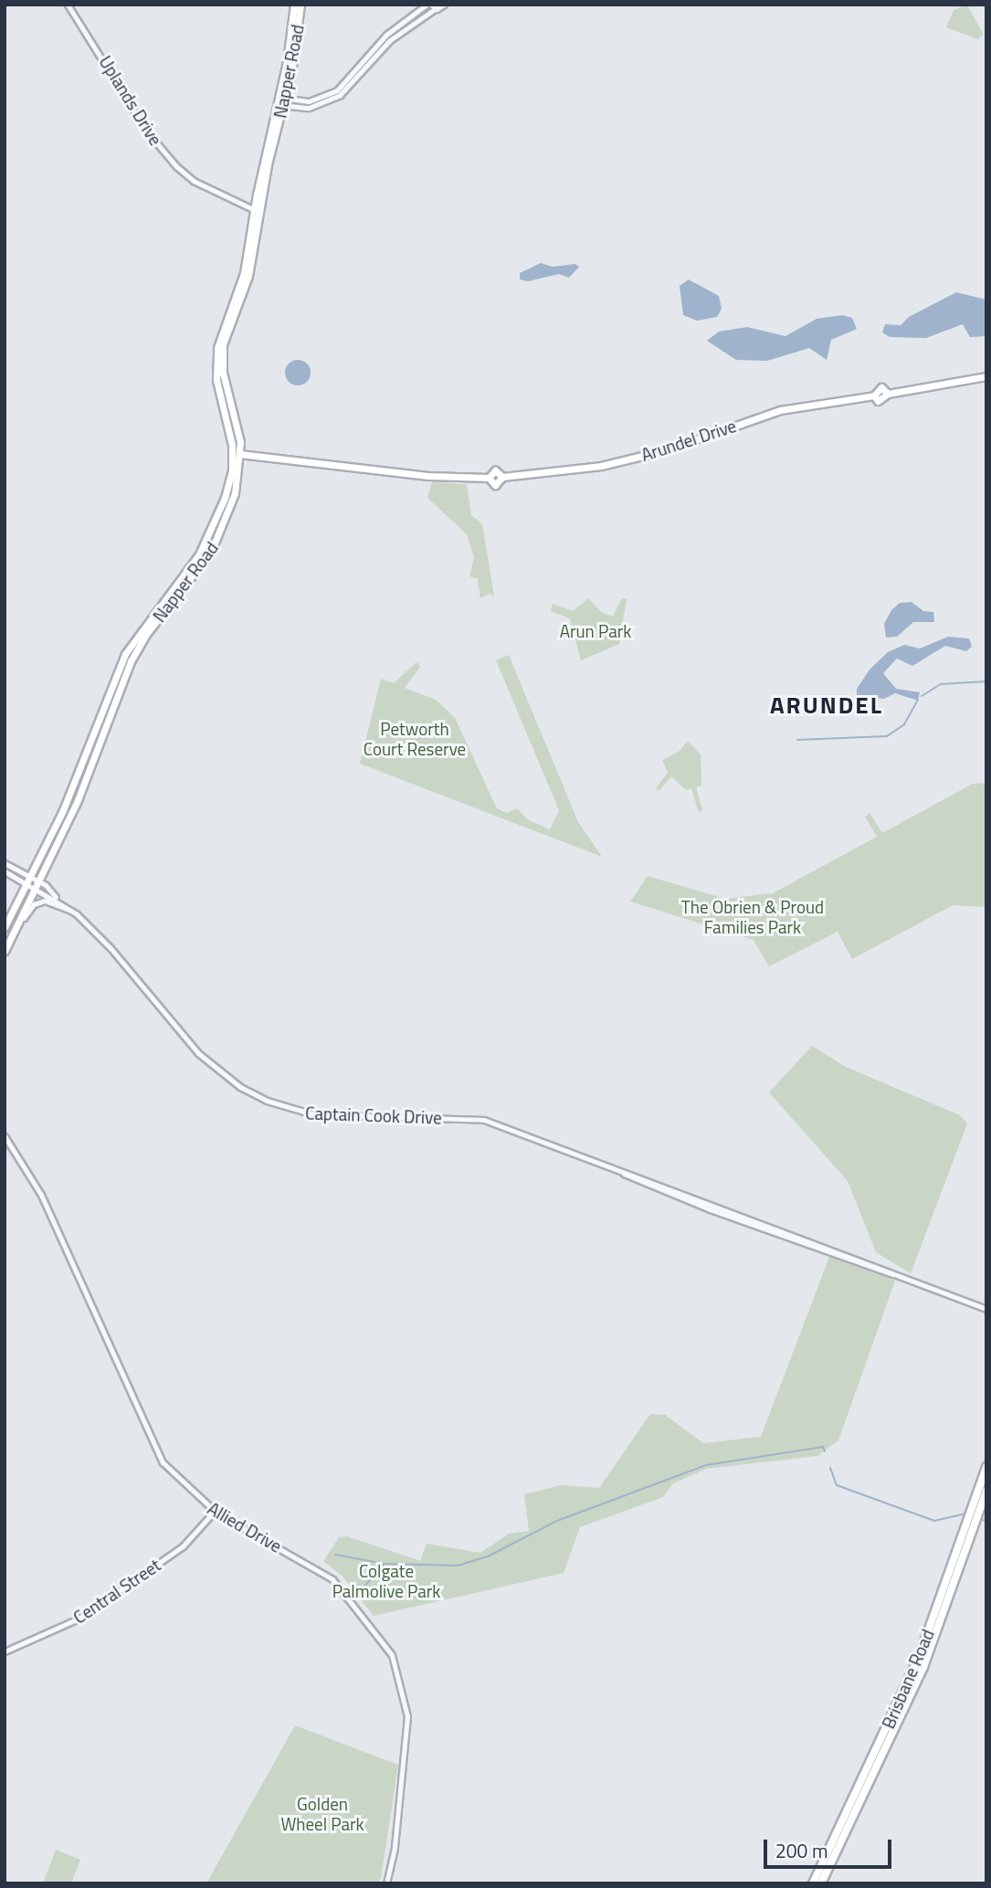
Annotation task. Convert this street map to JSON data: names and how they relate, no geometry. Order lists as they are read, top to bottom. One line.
{"streets":{"highway":["Brisbane Road"],"main road":["Napper Road","Arundel Drive"],"street":["Uplands Drive","Captain Cook Drive","Allied Drive","Central Street"]},"crossings":[["Napper Road","Uplands Drive"],["Napper Road","Arundel Drive"],["Napper Road","Captain Cook Drive"],["Allied Drive","Central Street"]],"districts":["ARUNDEL"],"parks":["Arun Park","Petworth Court Reserve","The Obrien & Proud Families Park","Colgate Palmolive Park","Golden Wheel Park"],"scale_bar":"200 m"}
